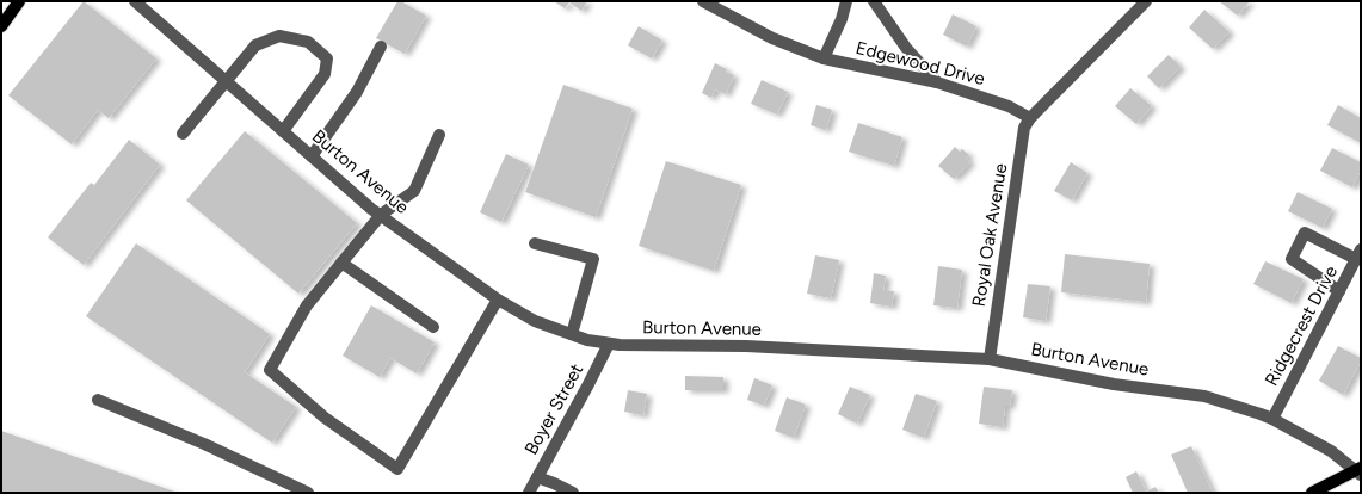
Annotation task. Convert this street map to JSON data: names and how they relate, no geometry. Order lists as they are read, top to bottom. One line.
{"streets":{"street":["Edgewood Drive","Burton Avenue","Royal Oak Avenue","Ridgecrest Drive","Boyer Street"]},"crossings":[["Edgewood Drive","Royal Oak Avenue"],["Burton Avenue","Royal Oak Avenue"],["Burton Avenue","Ridgecrest Drive"],["Burton Avenue","Boyer Street"]]}
